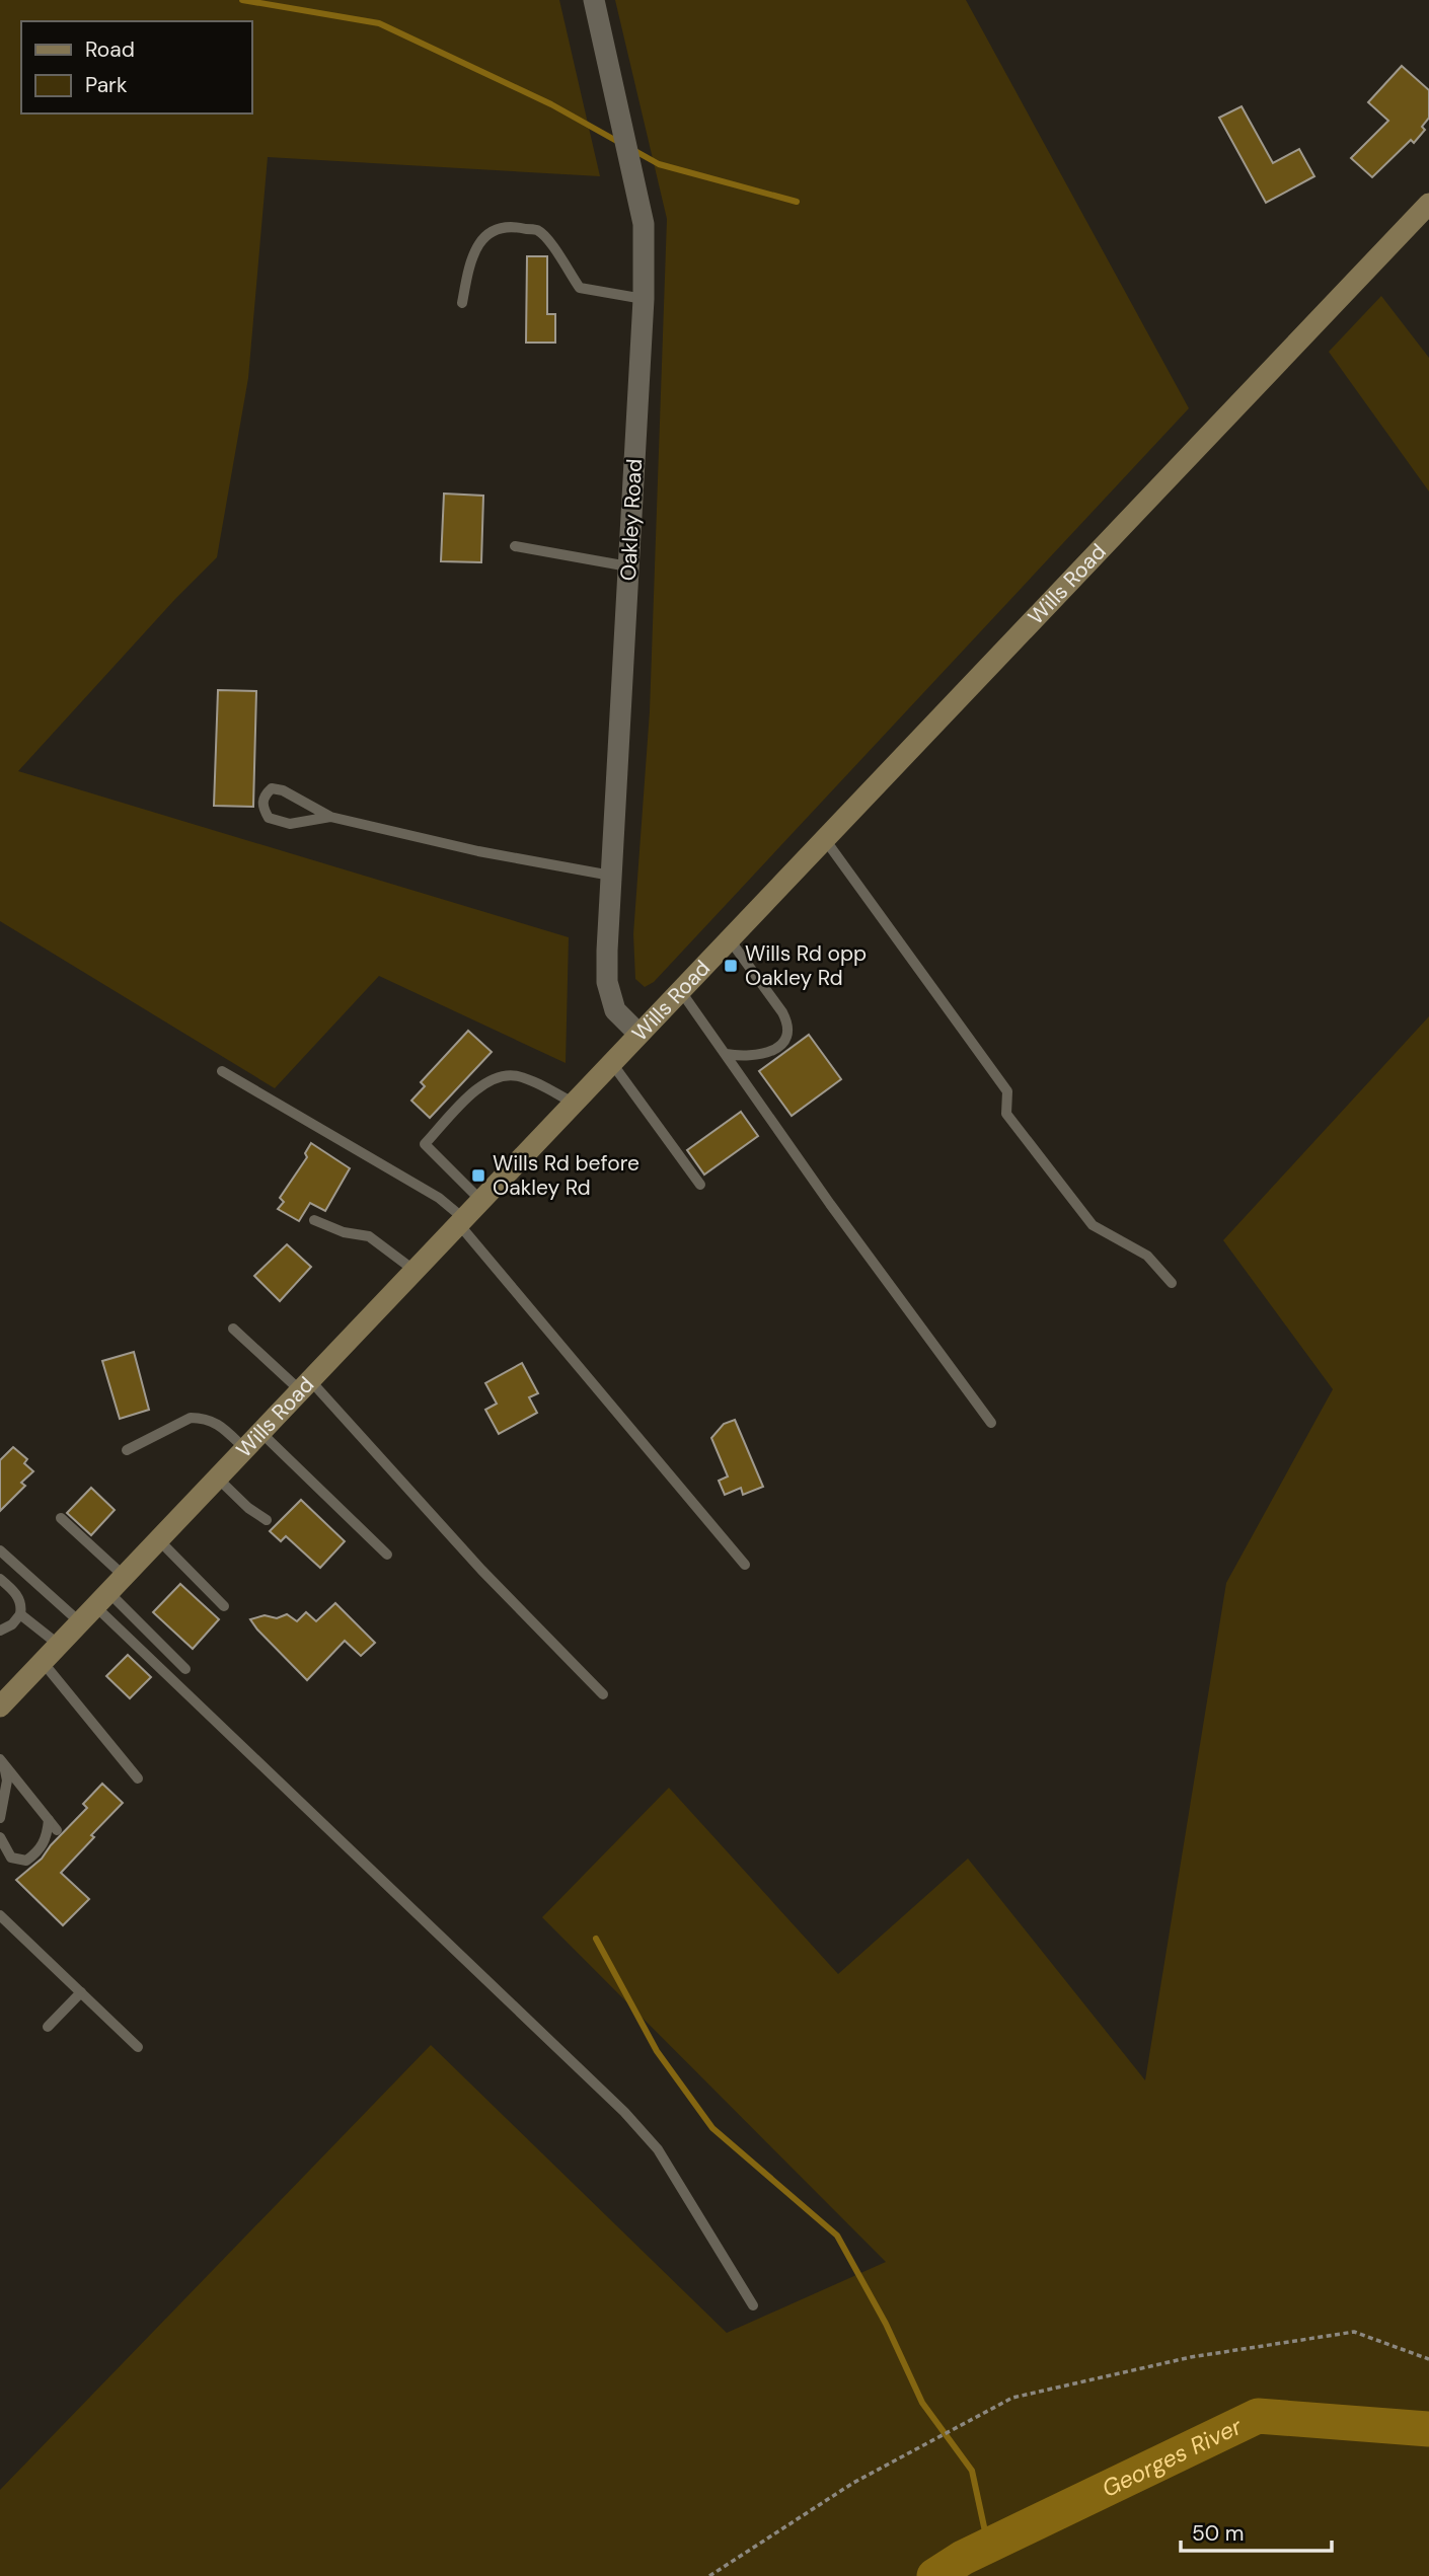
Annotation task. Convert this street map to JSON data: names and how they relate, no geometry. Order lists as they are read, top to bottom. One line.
{"streets":{"street":["Oakley Road","Wills Road"]},"crossings":[["Oakley Road","Wills Road"]],"water":["Georges River"],"places":{"transit":["Wills Rd opp Oakley Rd","Wills Rd before Oakley Rd"]},"legend":["Road","Park"],"scale_bar":"50 m"}
